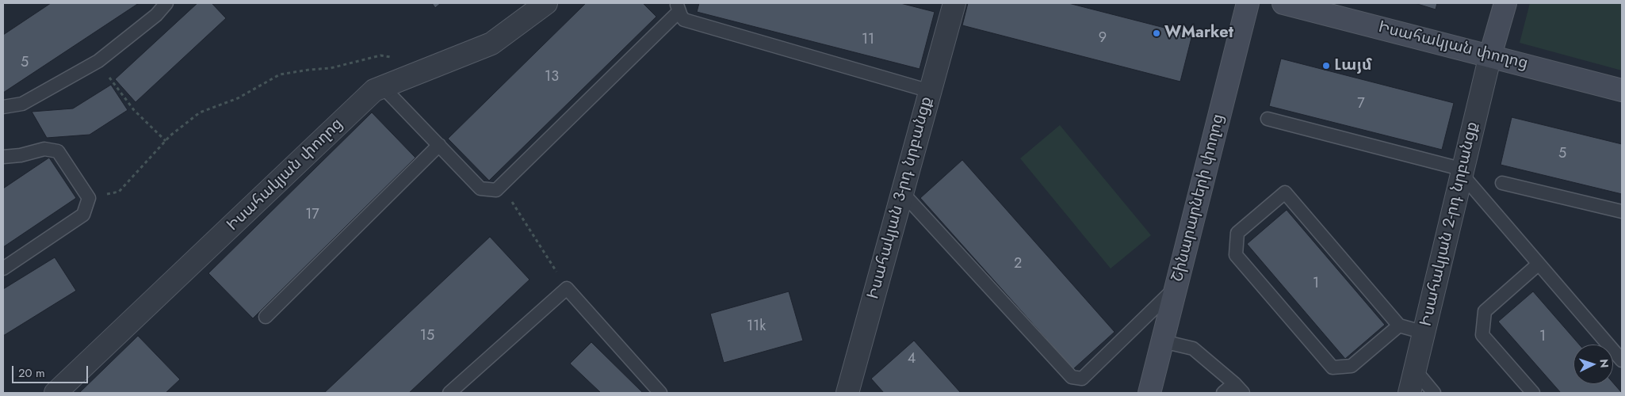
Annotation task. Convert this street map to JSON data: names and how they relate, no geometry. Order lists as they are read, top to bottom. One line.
{"streets":{"street":["Իսահակյան փողոց","Իսահակյան 3-րդ նրբանցք","Շինարարների փողոց","Իսահակյան 2-րդ նրբանցք"]},"crossings":[["Իսահակյան փողոց","Իսահակյան 2-րդ նրբանցք"]],"places":["WMarket","Լայմ"],"house_numbers":["9","11","5","13","7","5","17","2","1","11k","15","1","4"],"scale_bar":"20 m","north":"right"}
